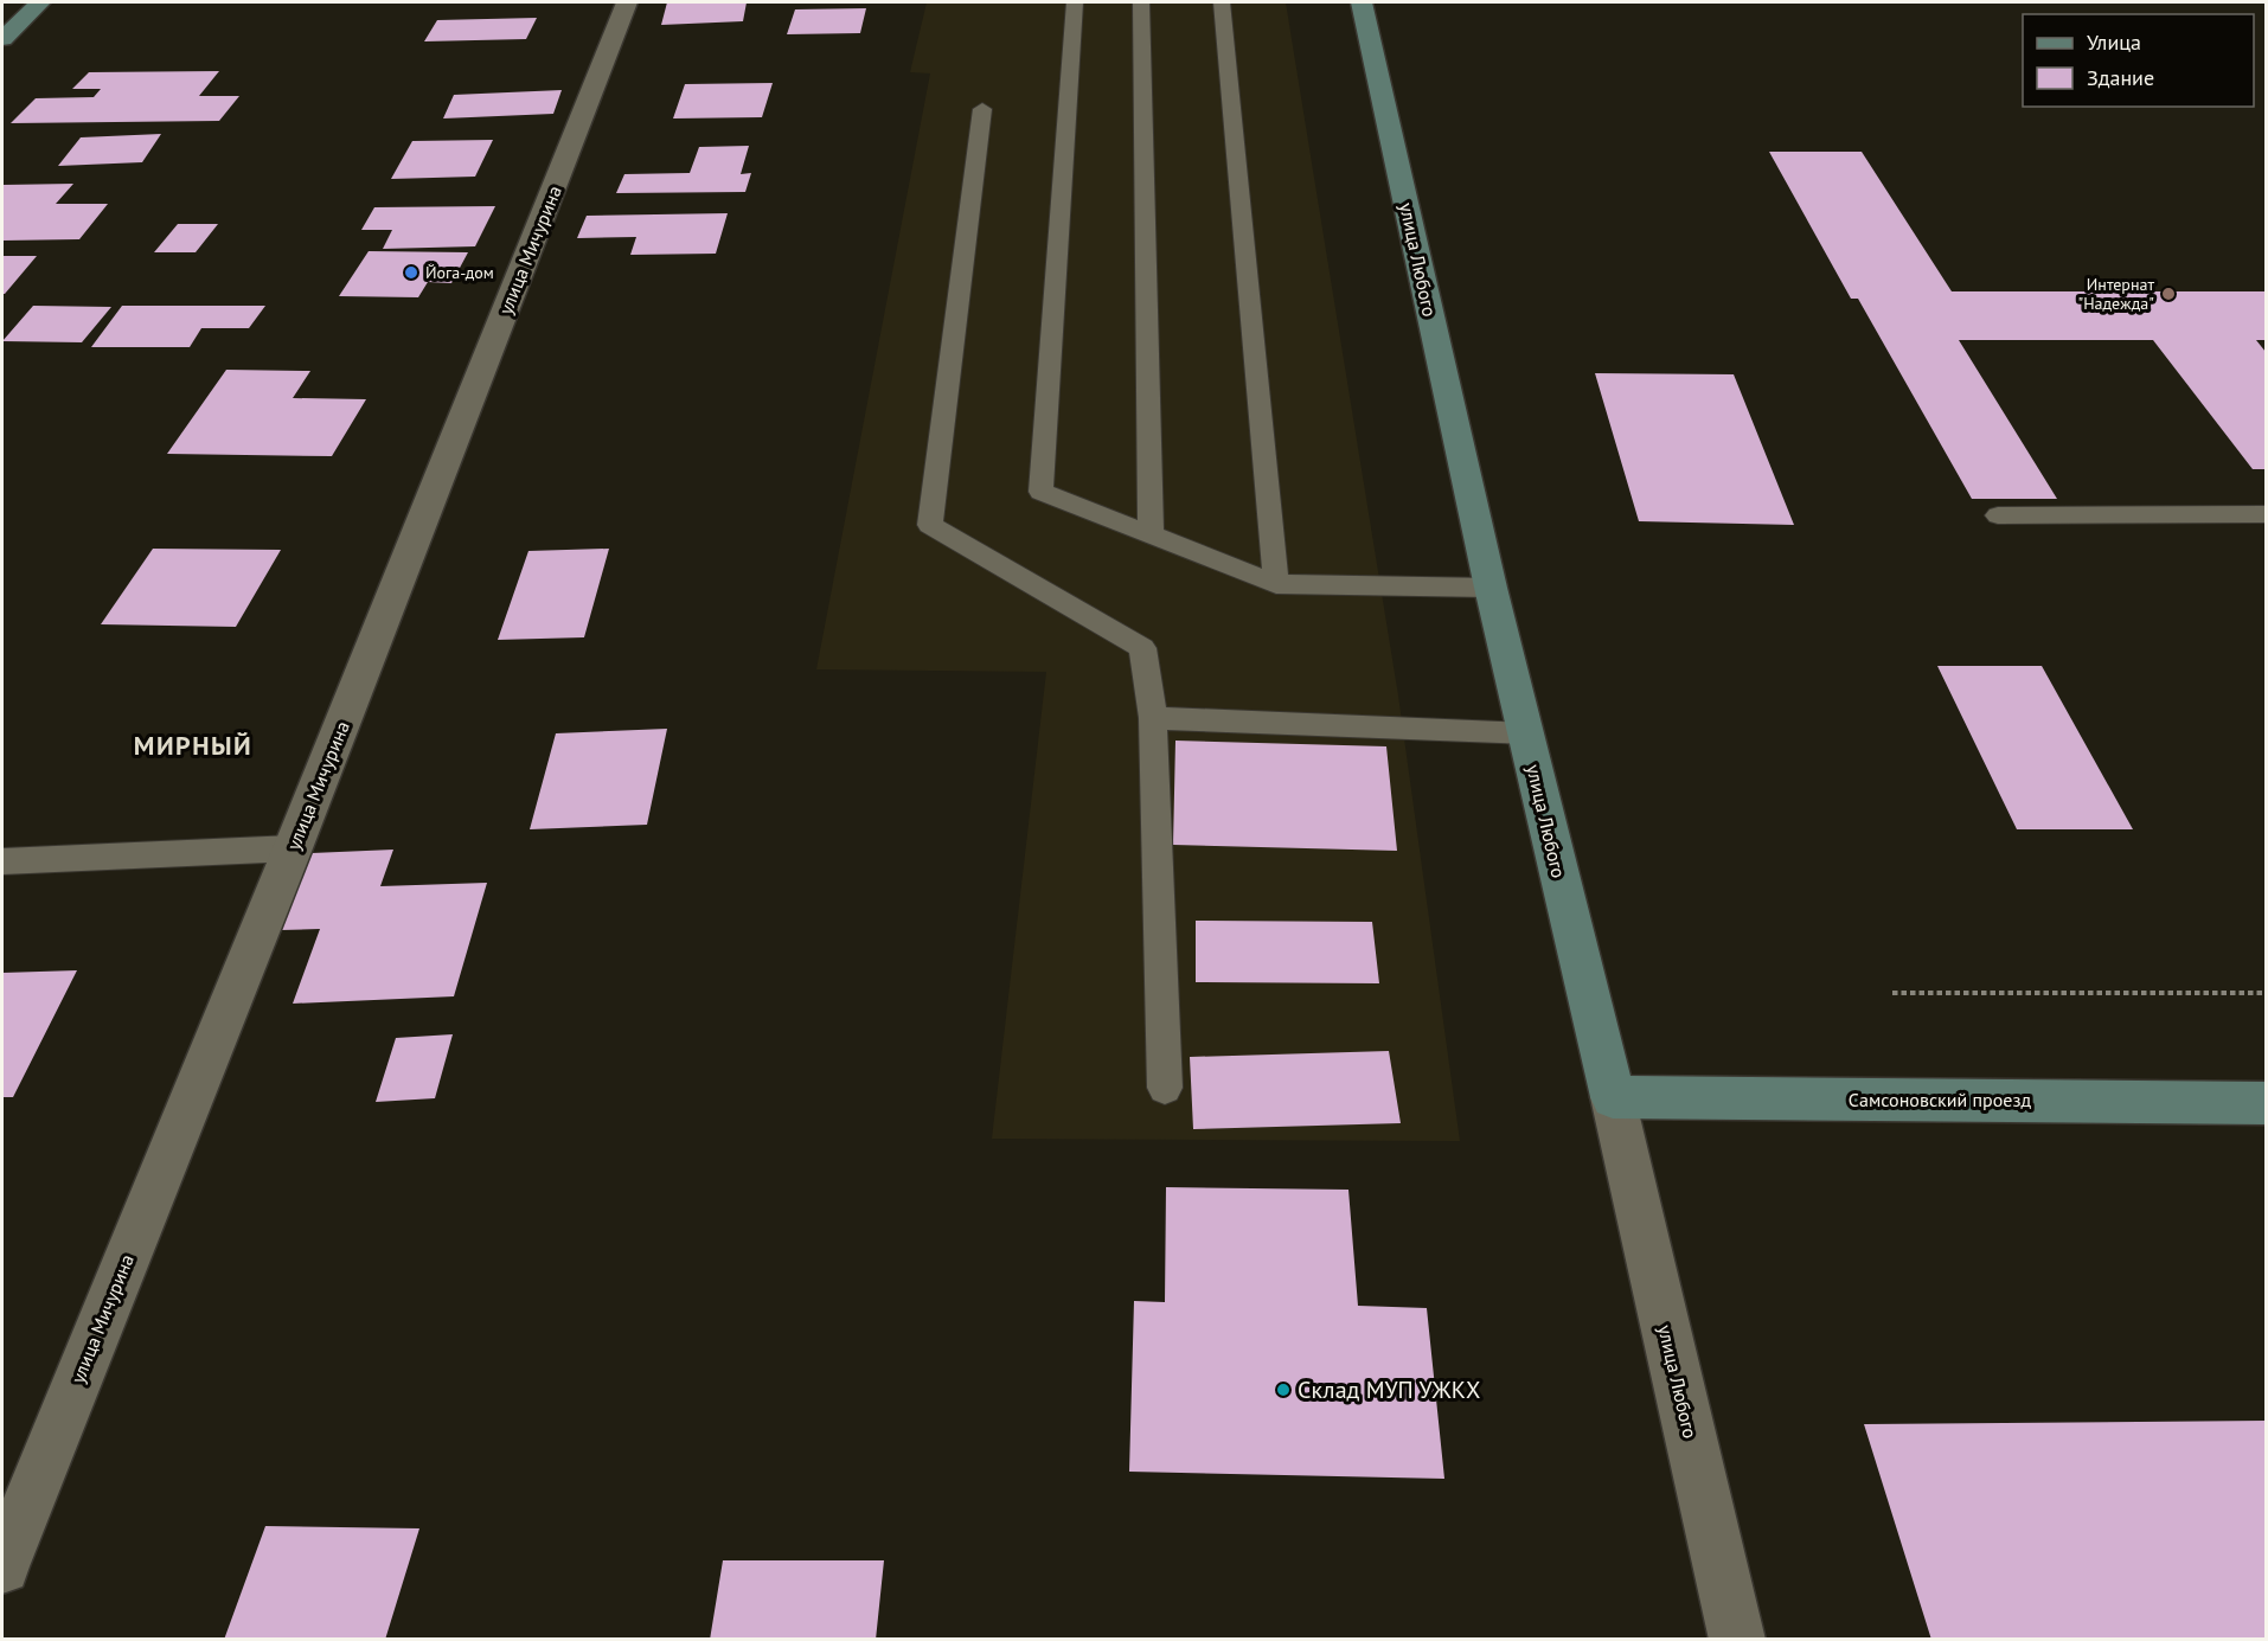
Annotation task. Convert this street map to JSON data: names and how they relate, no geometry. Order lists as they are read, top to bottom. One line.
{"streets":{"street":["улица Мичурина","улица Любого","Самсоновский проезд"]},"crossings":[["улица Любого","Самсоновский проезд"]],"districts":["МИРНЫЙ"],"places":["Йога-дом","Интернат \"Надежда\"","Склад МУП УЖКХ"],"legend":["Улица","Здание"]}
